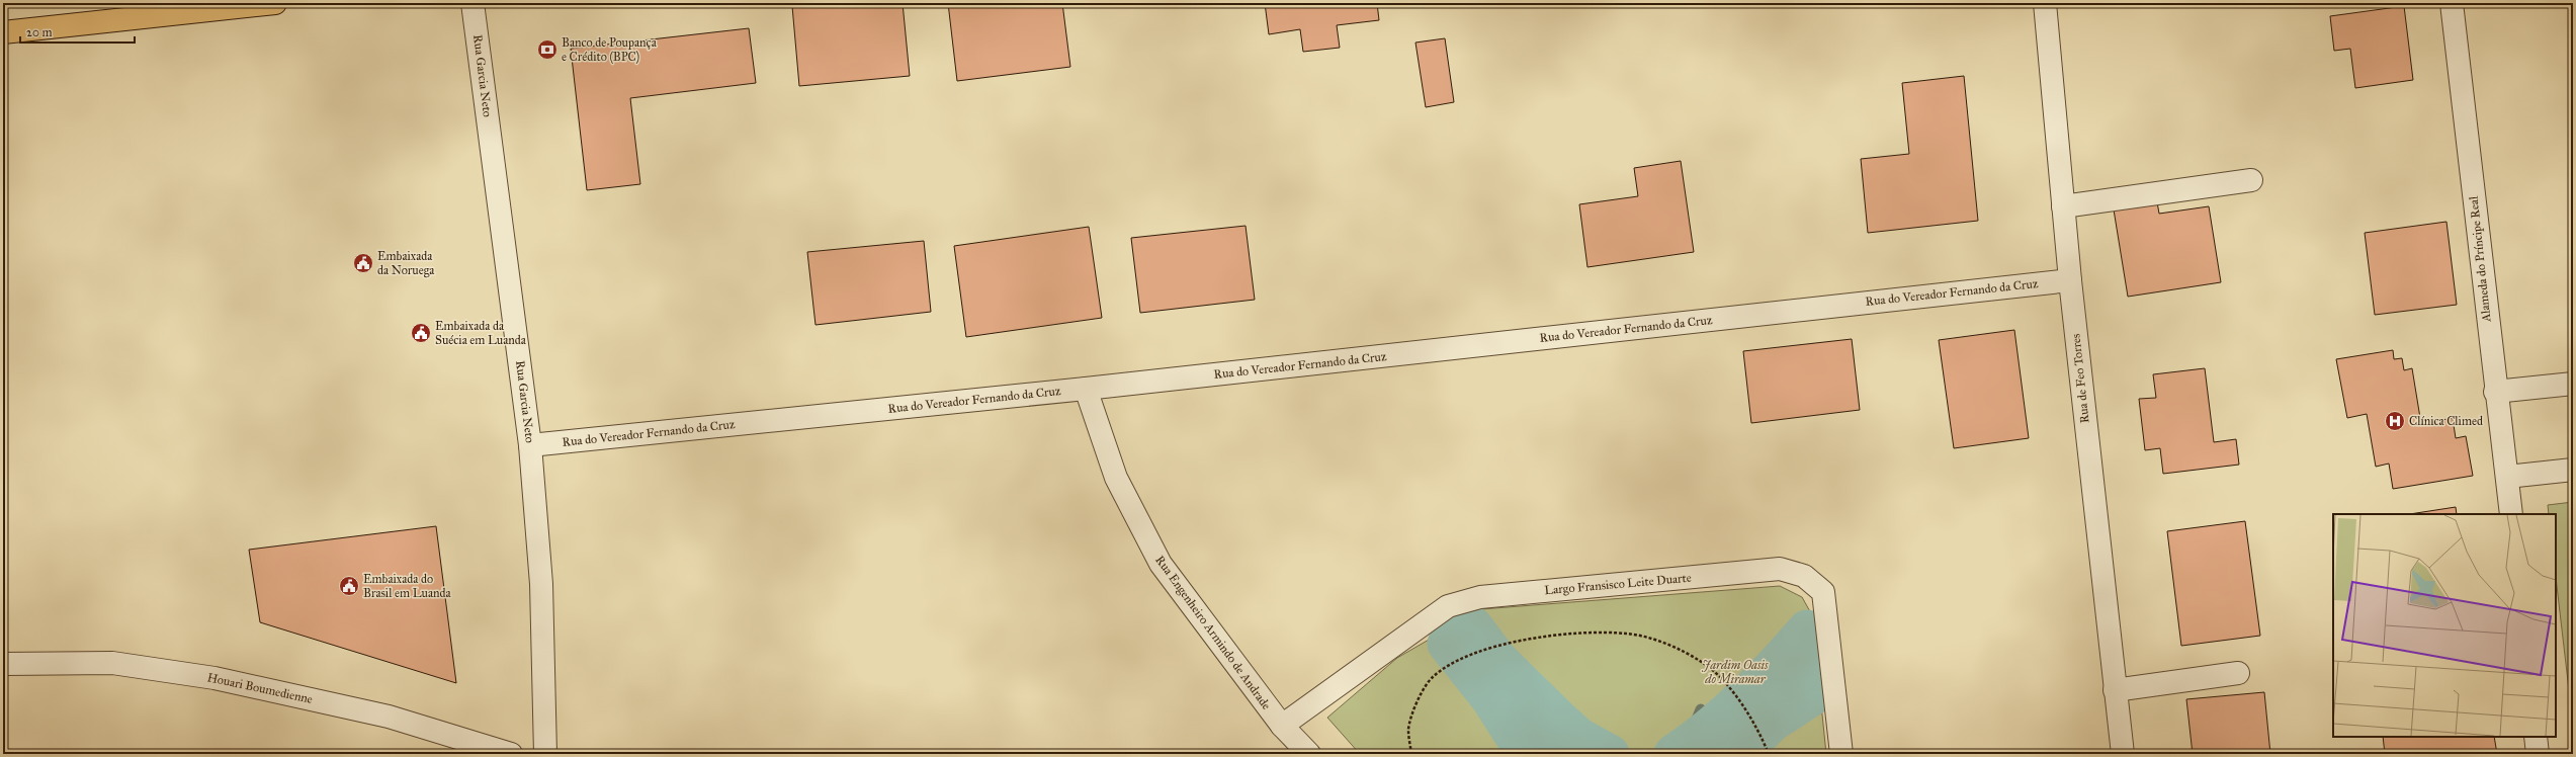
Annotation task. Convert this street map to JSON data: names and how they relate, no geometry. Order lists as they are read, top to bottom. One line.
{"streets":{"street":["Rua Garcia Neto","Alameda do Príncipe Real","Rua do Vereador Fernando da Cruz","Rua de Feo Torres","Largo Fransisco Leite Duarte","Rua Engenheiro Armindo de Andrade","Houari Boumedienne"]},"crossings":[["Rua Garcia Neto","Rua do Vereador Fernando da Cruz"],["Rua do Vereador Fernando da Cruz","Rua de Feo Torres"],["Rua do Vereador Fernando da Cruz","Rua Engenheiro Armindo de Andrade"],["Largo Fransisco Leite Duarte","Rua Engenheiro Armindo de Andrade"]],"parks":["Jardim Oasis do Miramar"],"places":{"bank":["Banco de Poupança e Crédito (BPC)"],"public building":["Embaixada da Noruega","Embaixada da Suécia em Luanda","Embaixada do Brasil em Luanda"],"hospital":["Clínica Climed"]},"scale_bar":"20 m"}
